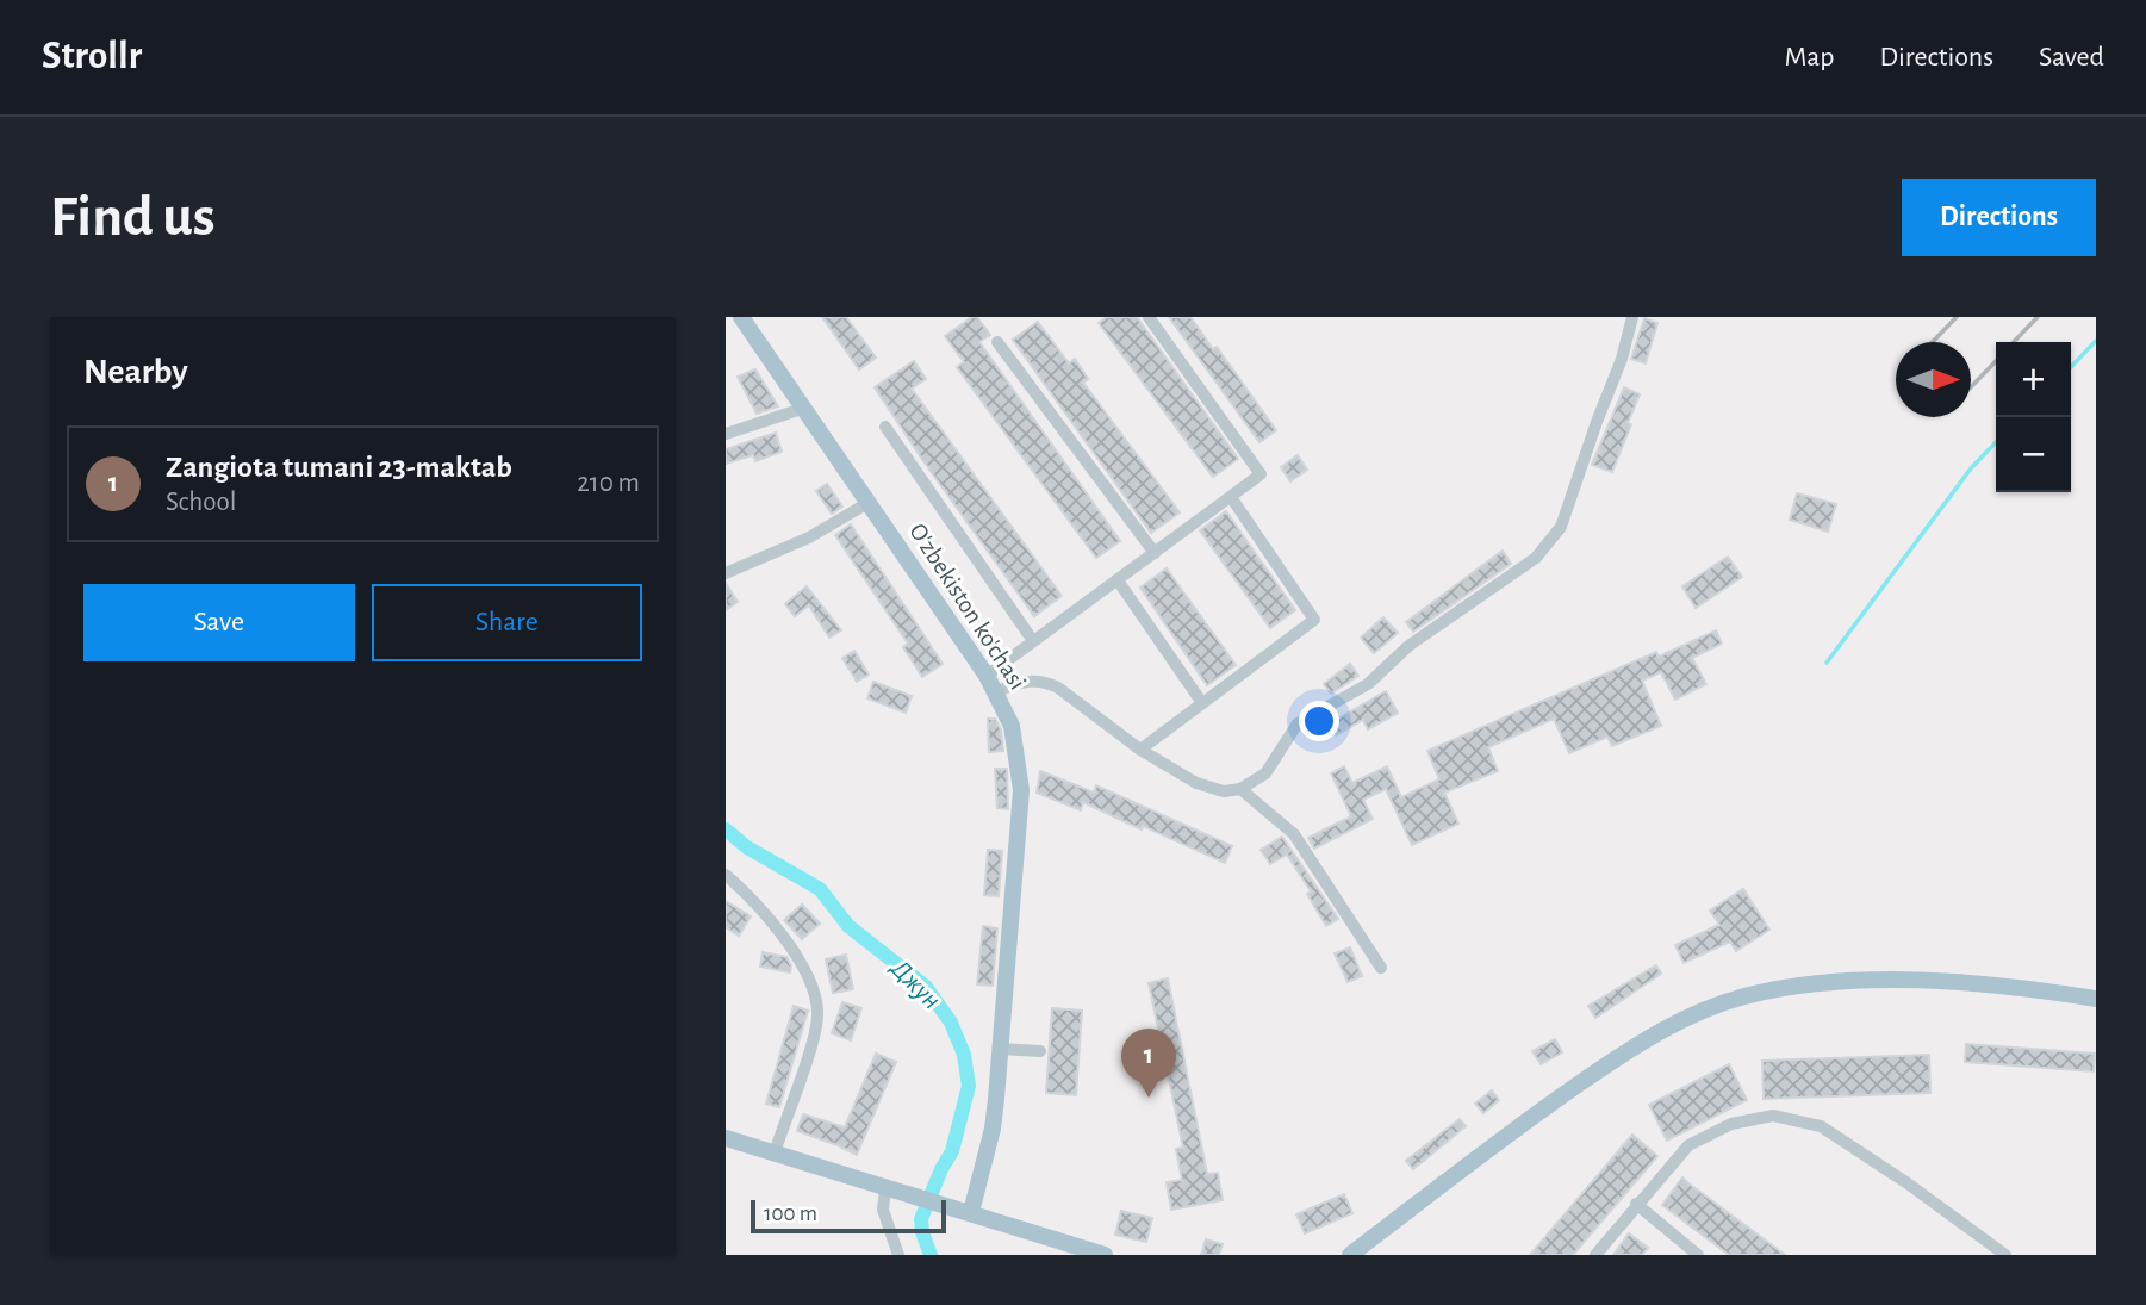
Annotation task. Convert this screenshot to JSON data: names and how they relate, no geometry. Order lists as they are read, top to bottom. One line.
{"streets":{"main road":["O'zbekiston ko'chasi"]},"water":["Джун"],"scale_bar":"100 m","north":"right","page":{"header":"Strollr","nav":["Map","Directions","Saved"],"buttons":["Directions",["Save","Share"]],"title":"Find us","heading":"Nearby","map_buttons":["+","−"],"list":[{"mark":"1","name":"Zangiota tumani 23-maktab","note":"School","value":"210 m"}],"pins":"1","scale":"100 m"}}
